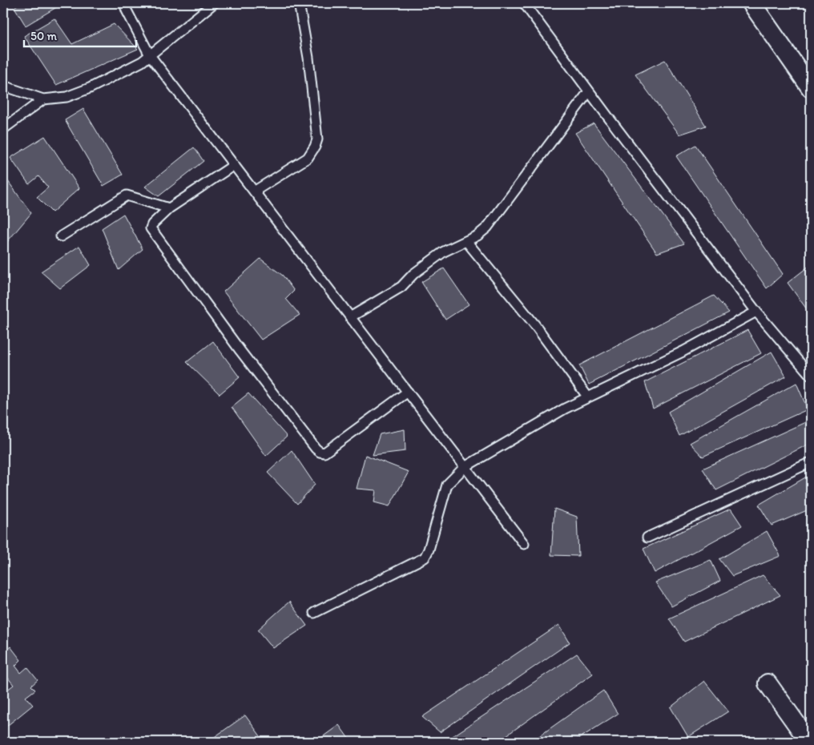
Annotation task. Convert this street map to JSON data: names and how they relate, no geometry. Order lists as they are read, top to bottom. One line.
{"scale_bar":"50 m"}
